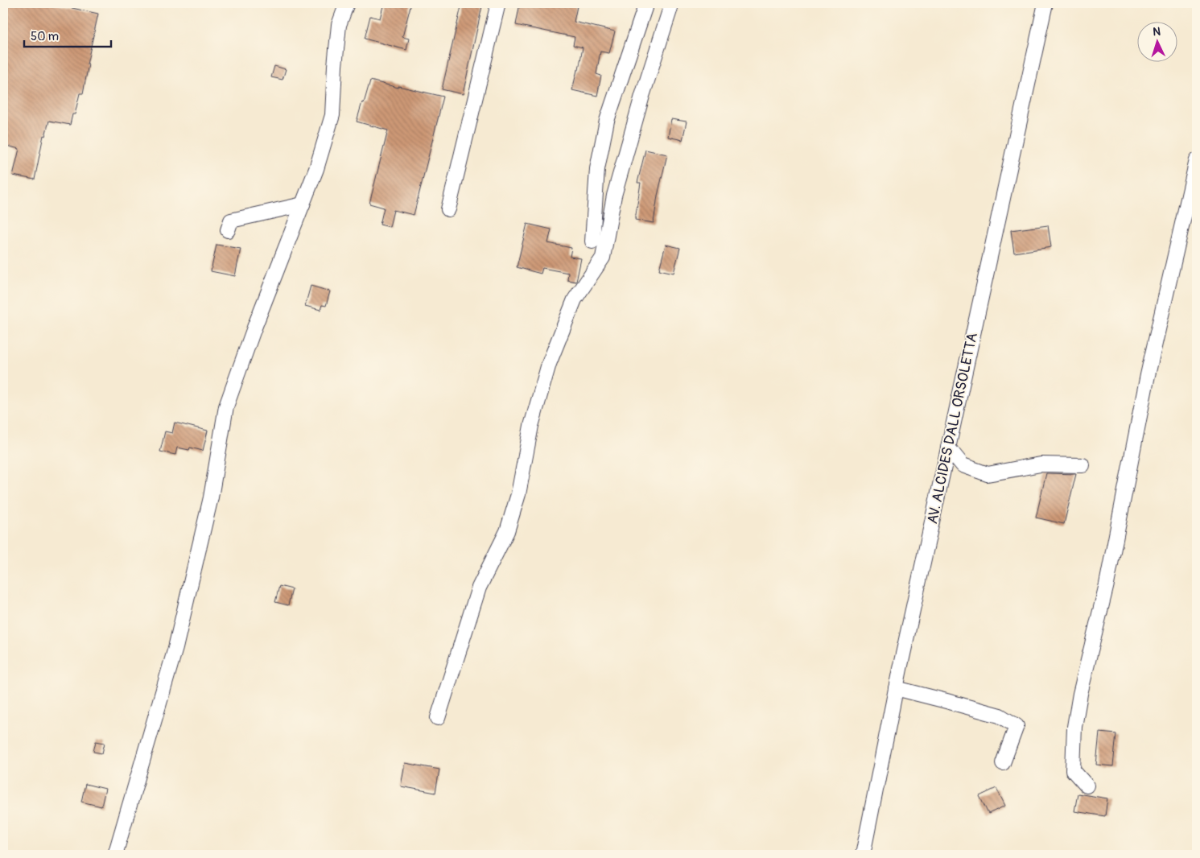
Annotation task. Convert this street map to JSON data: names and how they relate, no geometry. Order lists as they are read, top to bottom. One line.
{"streets":{"street":["AV. ALCIDES DALL ORSOLETTA"]},"scale_bar":"50 m","north":"top"}
